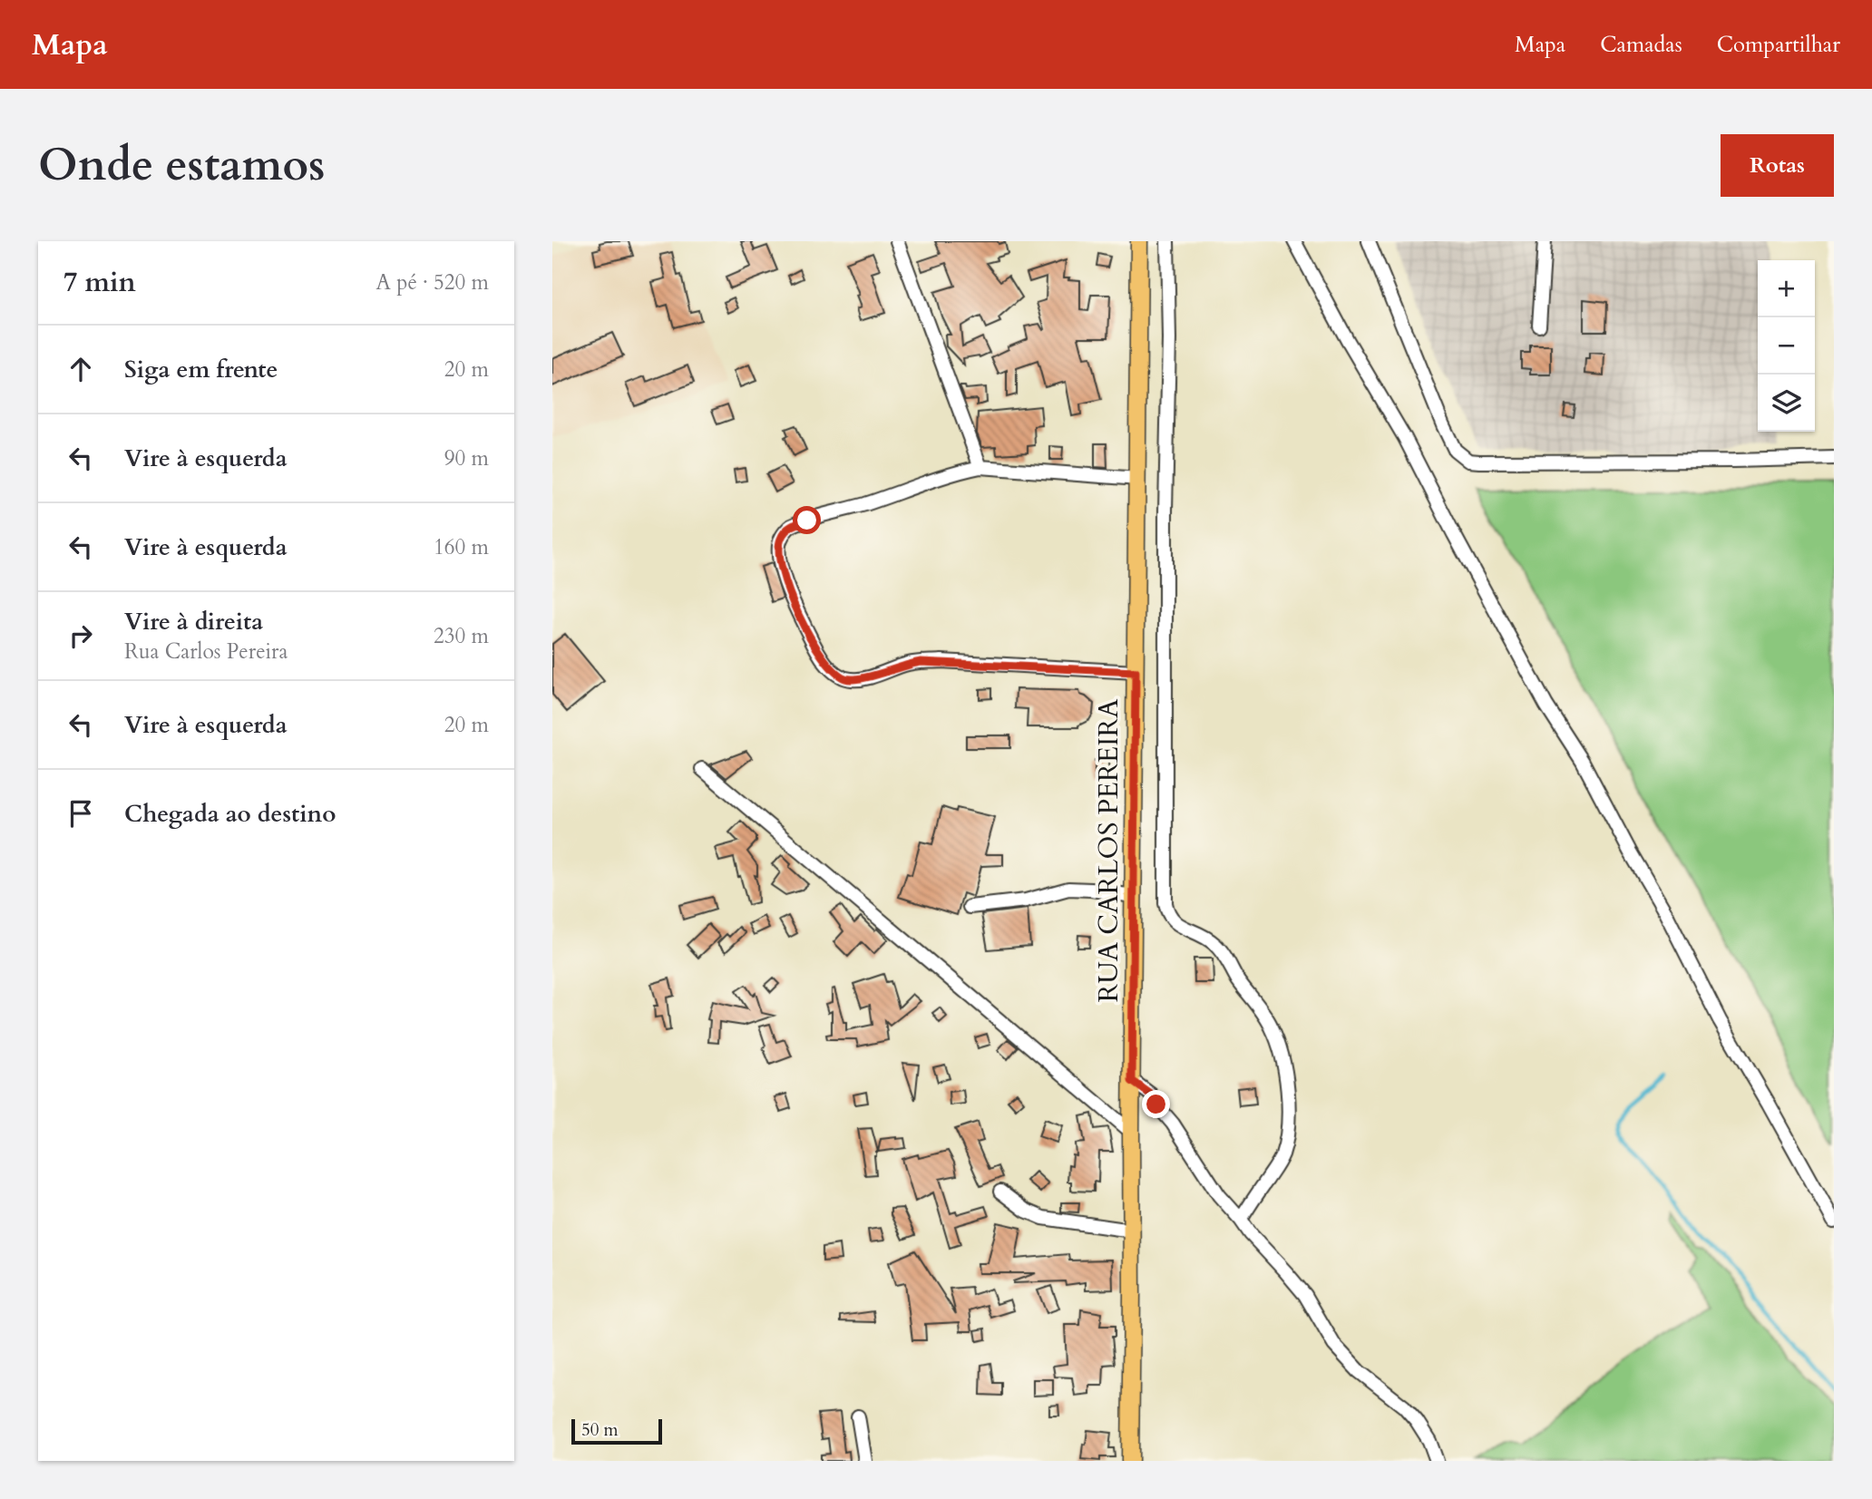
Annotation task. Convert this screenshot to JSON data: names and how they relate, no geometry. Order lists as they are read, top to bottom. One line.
{"streets":{"main road":["RUA CARLOS PEREIRA"]},"scale_bar":"50 m","page":{"header":"Mapa","nav":["Mapa","Camadas","Compartilhar"],"buttons":"Rotas","title":"Onde estamos","heading":["7 min","A pé · 520 m"],"map_buttons":["+","−"],"list":[["Siga em frente","20 m"],["Vire à esquerda","90 m"],["Vire à esquerda","160 m"],["Vire à direita","Rua Carlos Pereira","230 m"],["Vire à esquerda","20 m"],"Chegada ao destino"],"scale":"50 m"}}
